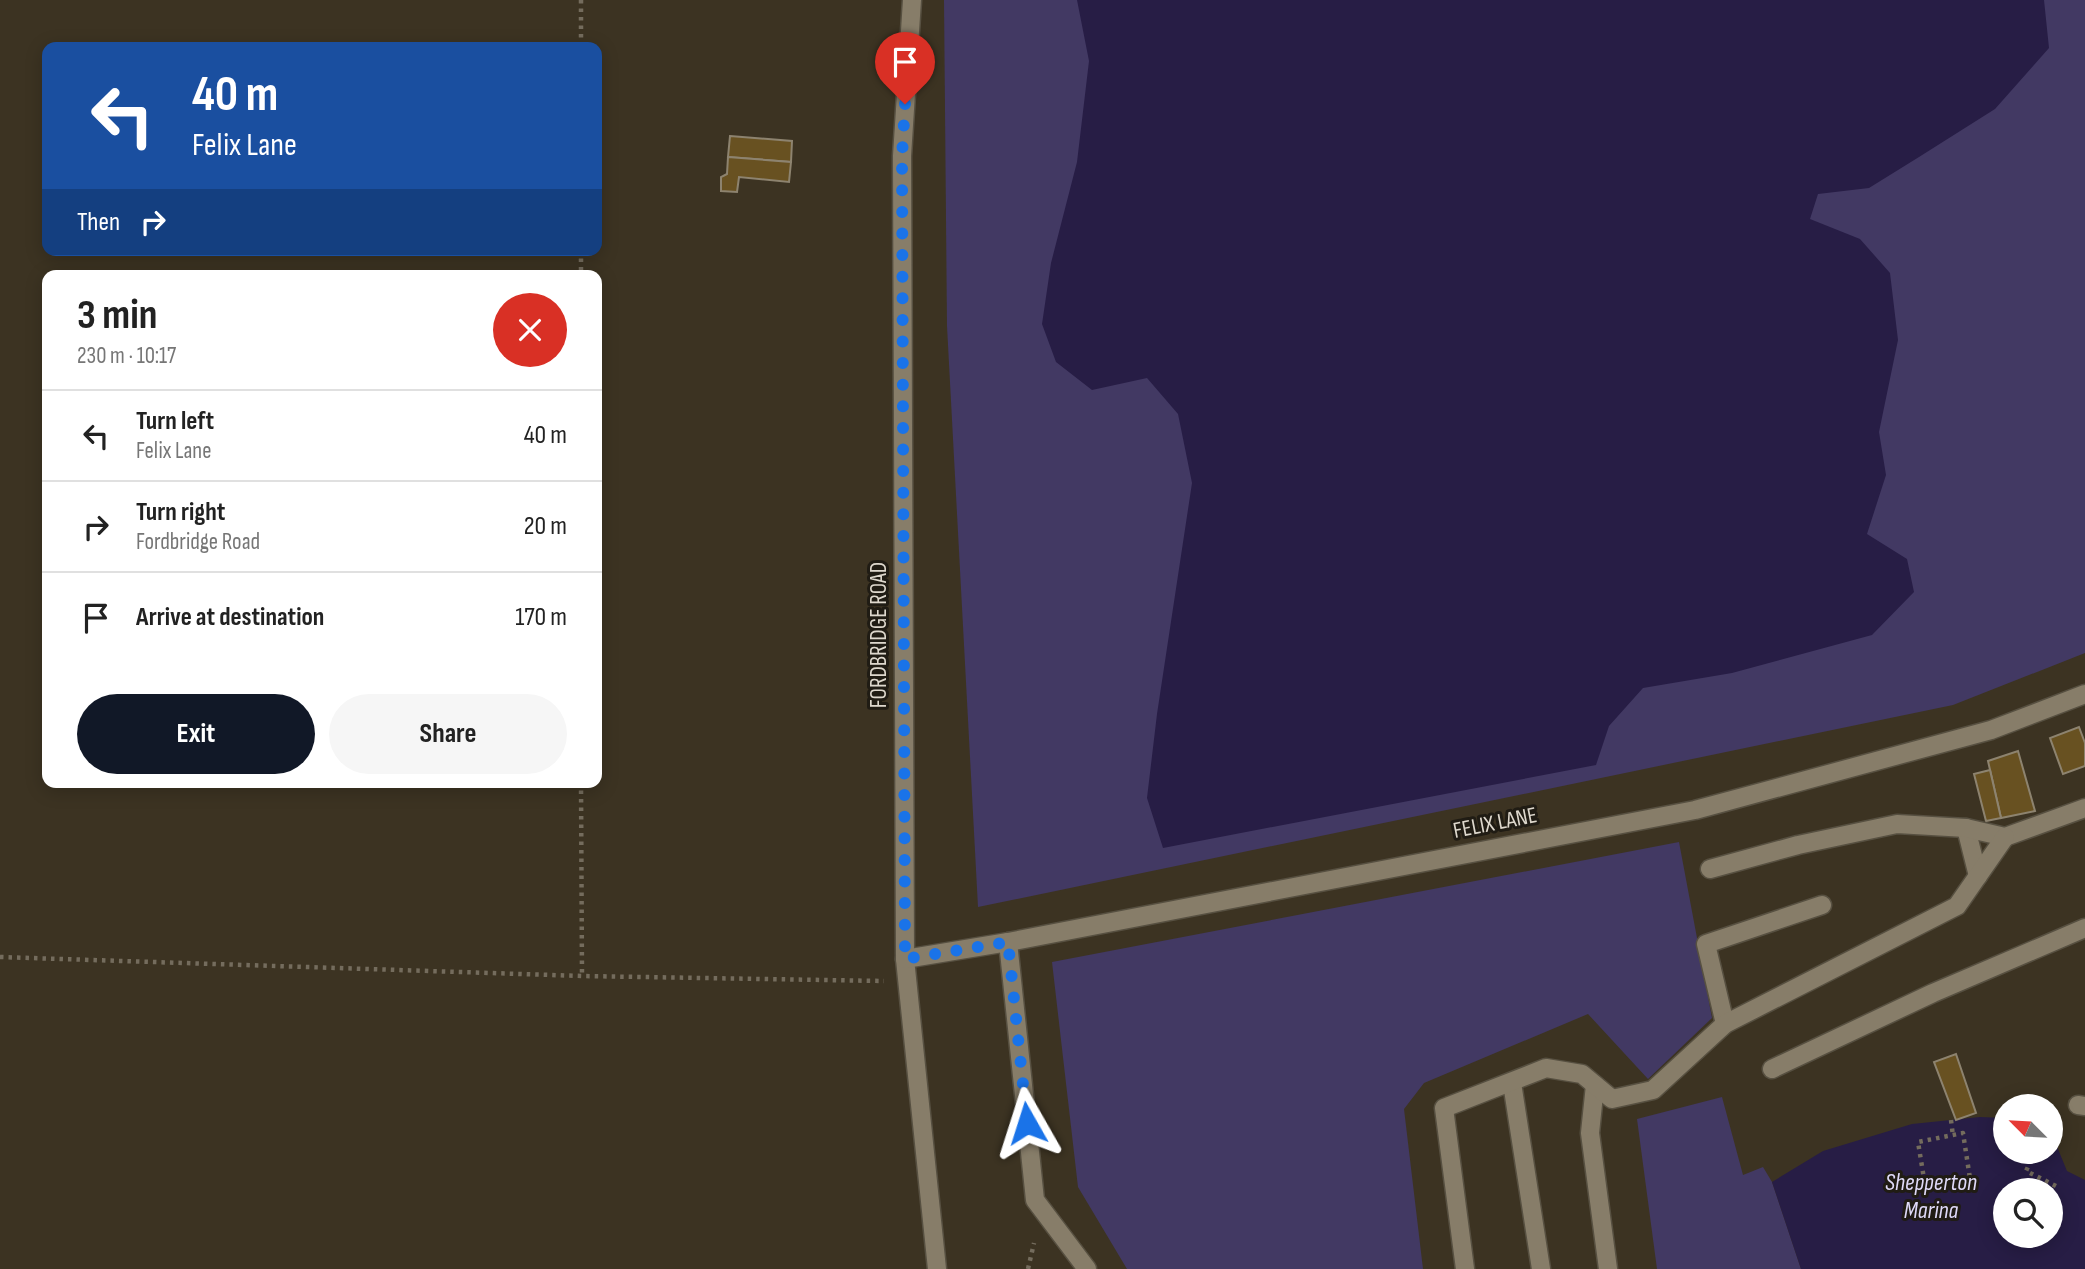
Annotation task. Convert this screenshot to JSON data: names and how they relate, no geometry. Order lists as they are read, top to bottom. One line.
{"streets":{"street":["FORDBRIDGE ROAD","FELIX LANE"]},"crossings":[["FORDBRIDGE ROAD","FELIX LANE"]],"water":["Shepperton Marina"],"north":"top left","page":{"turn":["40 m","Felix Lane"],"then":"Then","heading":["3 min","230 m · 10:17"],"list":[{"name":"Turn left","note":"Felix Lane","value":"40 m"},{"name":"Turn right","note":"Fordbridge Road","value":"20 m"},{"name":"Arrive at destination","value":"170 m"}],"buttons":["Exit","Share"]}}
